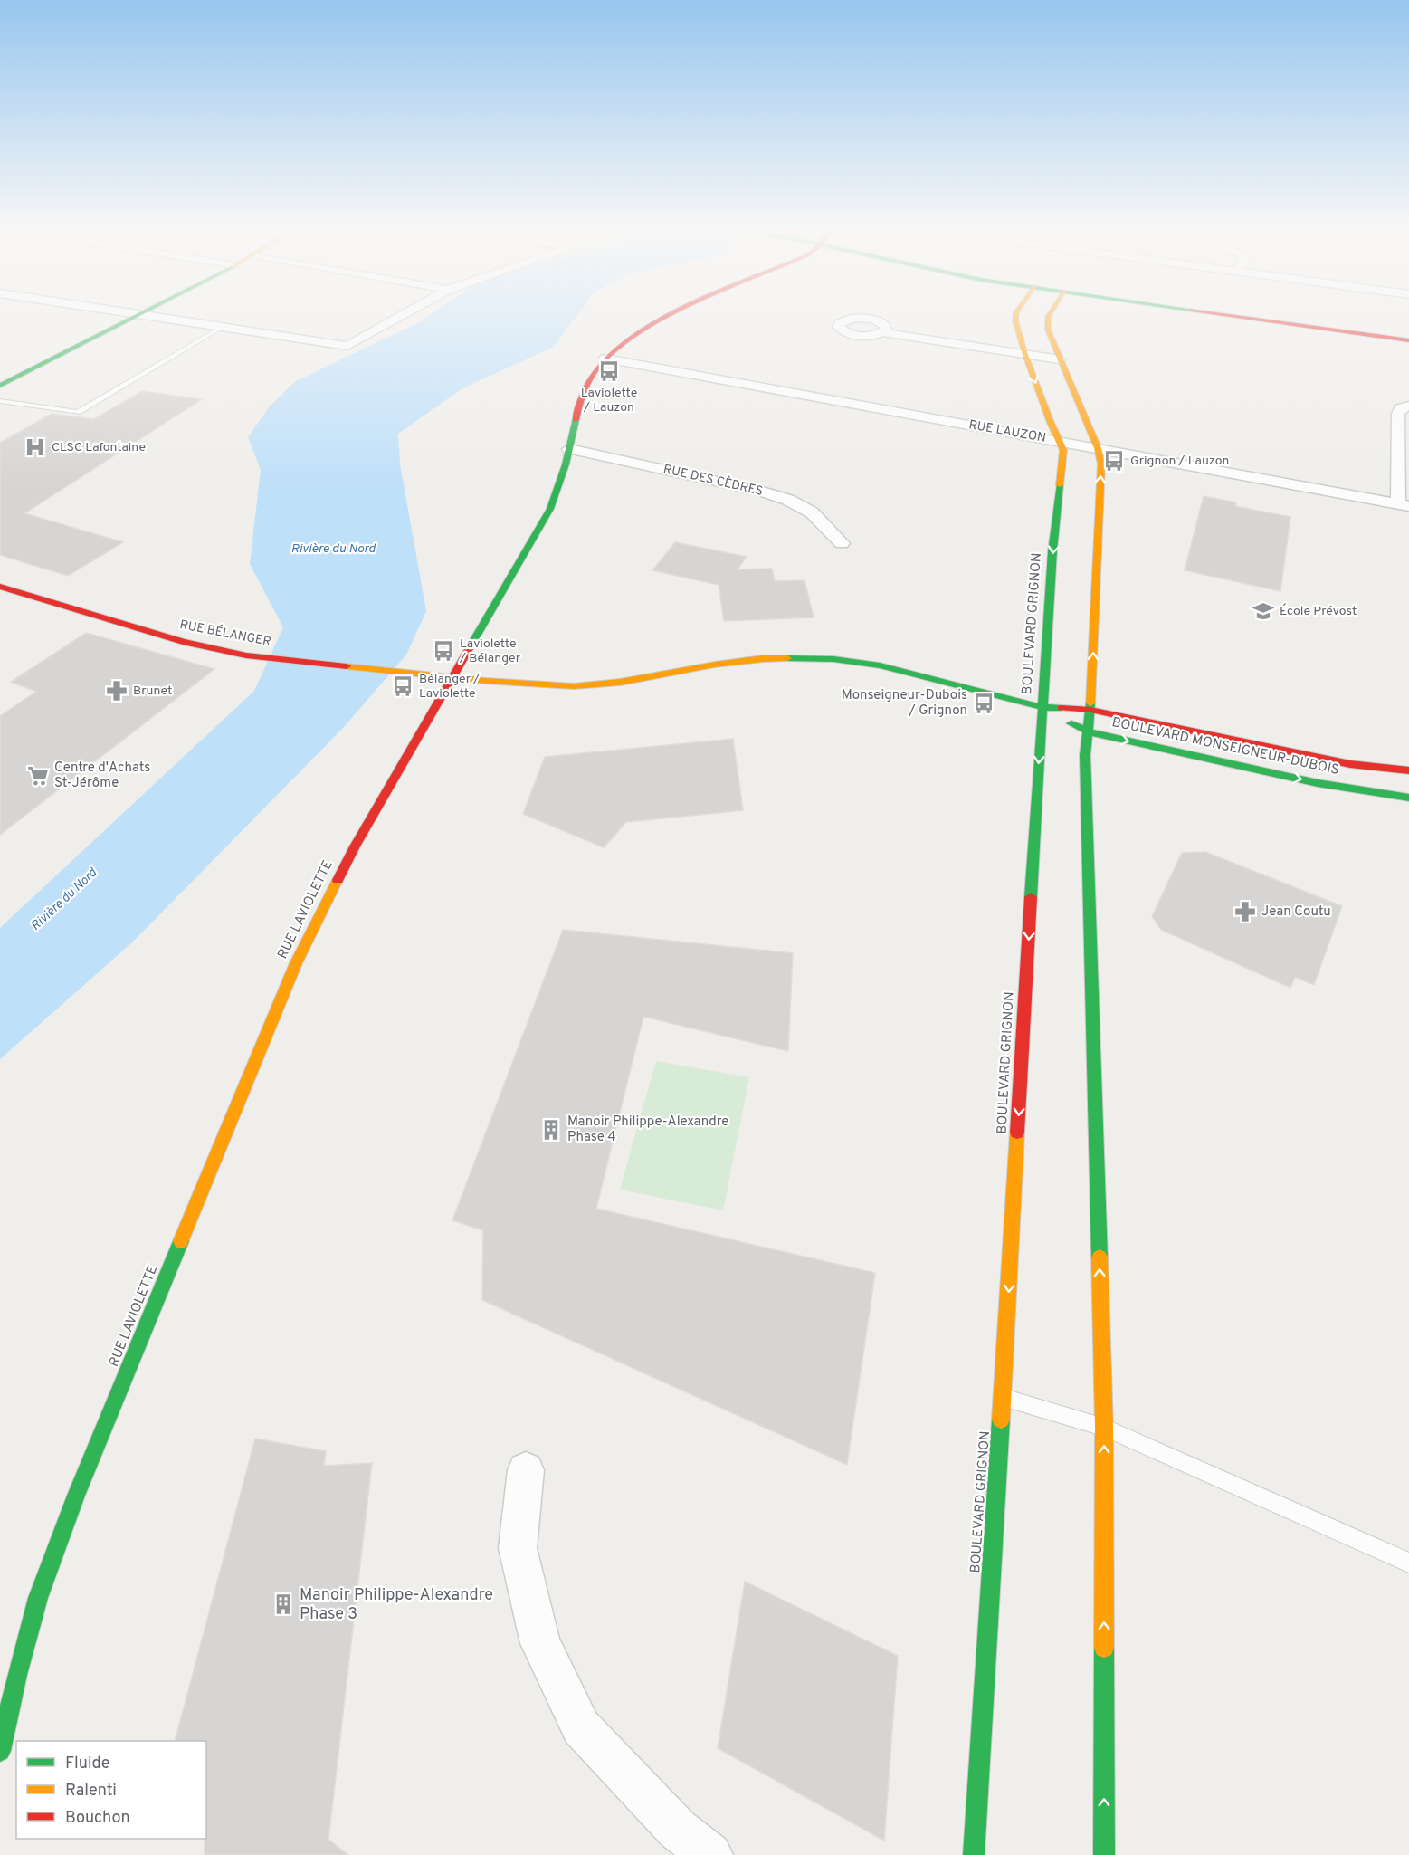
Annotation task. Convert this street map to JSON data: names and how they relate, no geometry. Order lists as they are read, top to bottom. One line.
{"streets":{"street":["RUE LAUZON","RUE DES CÈDRES","BOULEVARD GRIGNON","RUE BÉLANGER","BOULEVARD MONSEIGNEUR-DUBOIS","RUE LAVIOLETTE"]},"crossings":[["RUE LAUZON","BOULEVARD GRIGNON"],["RUE LAUZON","RUE LAVIOLETTE"],["RUE DES CÈDRES","RUE LAVIOLETTE"],["BOULEVARD GRIGNON","BOULEVARD MONSEIGNEUR-DUBOIS"],["RUE BÉLANGER","BOULEVARD MONSEIGNEUR-DUBOIS"],["RUE BÉLANGER","RUE LAVIOLETTE"],["BOULEVARD MONSEIGNEUR-DUBOIS","RUE LAVIOLETTE"]],"water":["Rivière du Nord"],"places":{"bus stop":["Laviolette / Lauzon","Grignon / Lauzon","Laviolette / Bélanger","Bélanger / Laviolette","Monseigneur-Dubois / Grignon"],"hospital":["CLSC Lafontaine"],"school or university":["École Prévost"],"pharmacy":["Brunet","Jean Coutu"],"supermarket":["Centre d'Achats St-Jérôme"],"building":["Manoir Philippe-Alexandre Phase 4","Manoir Philippe-Alexandre Phase 3"]},"legend":["Fluide","Ralenti","Bouchon"]}
